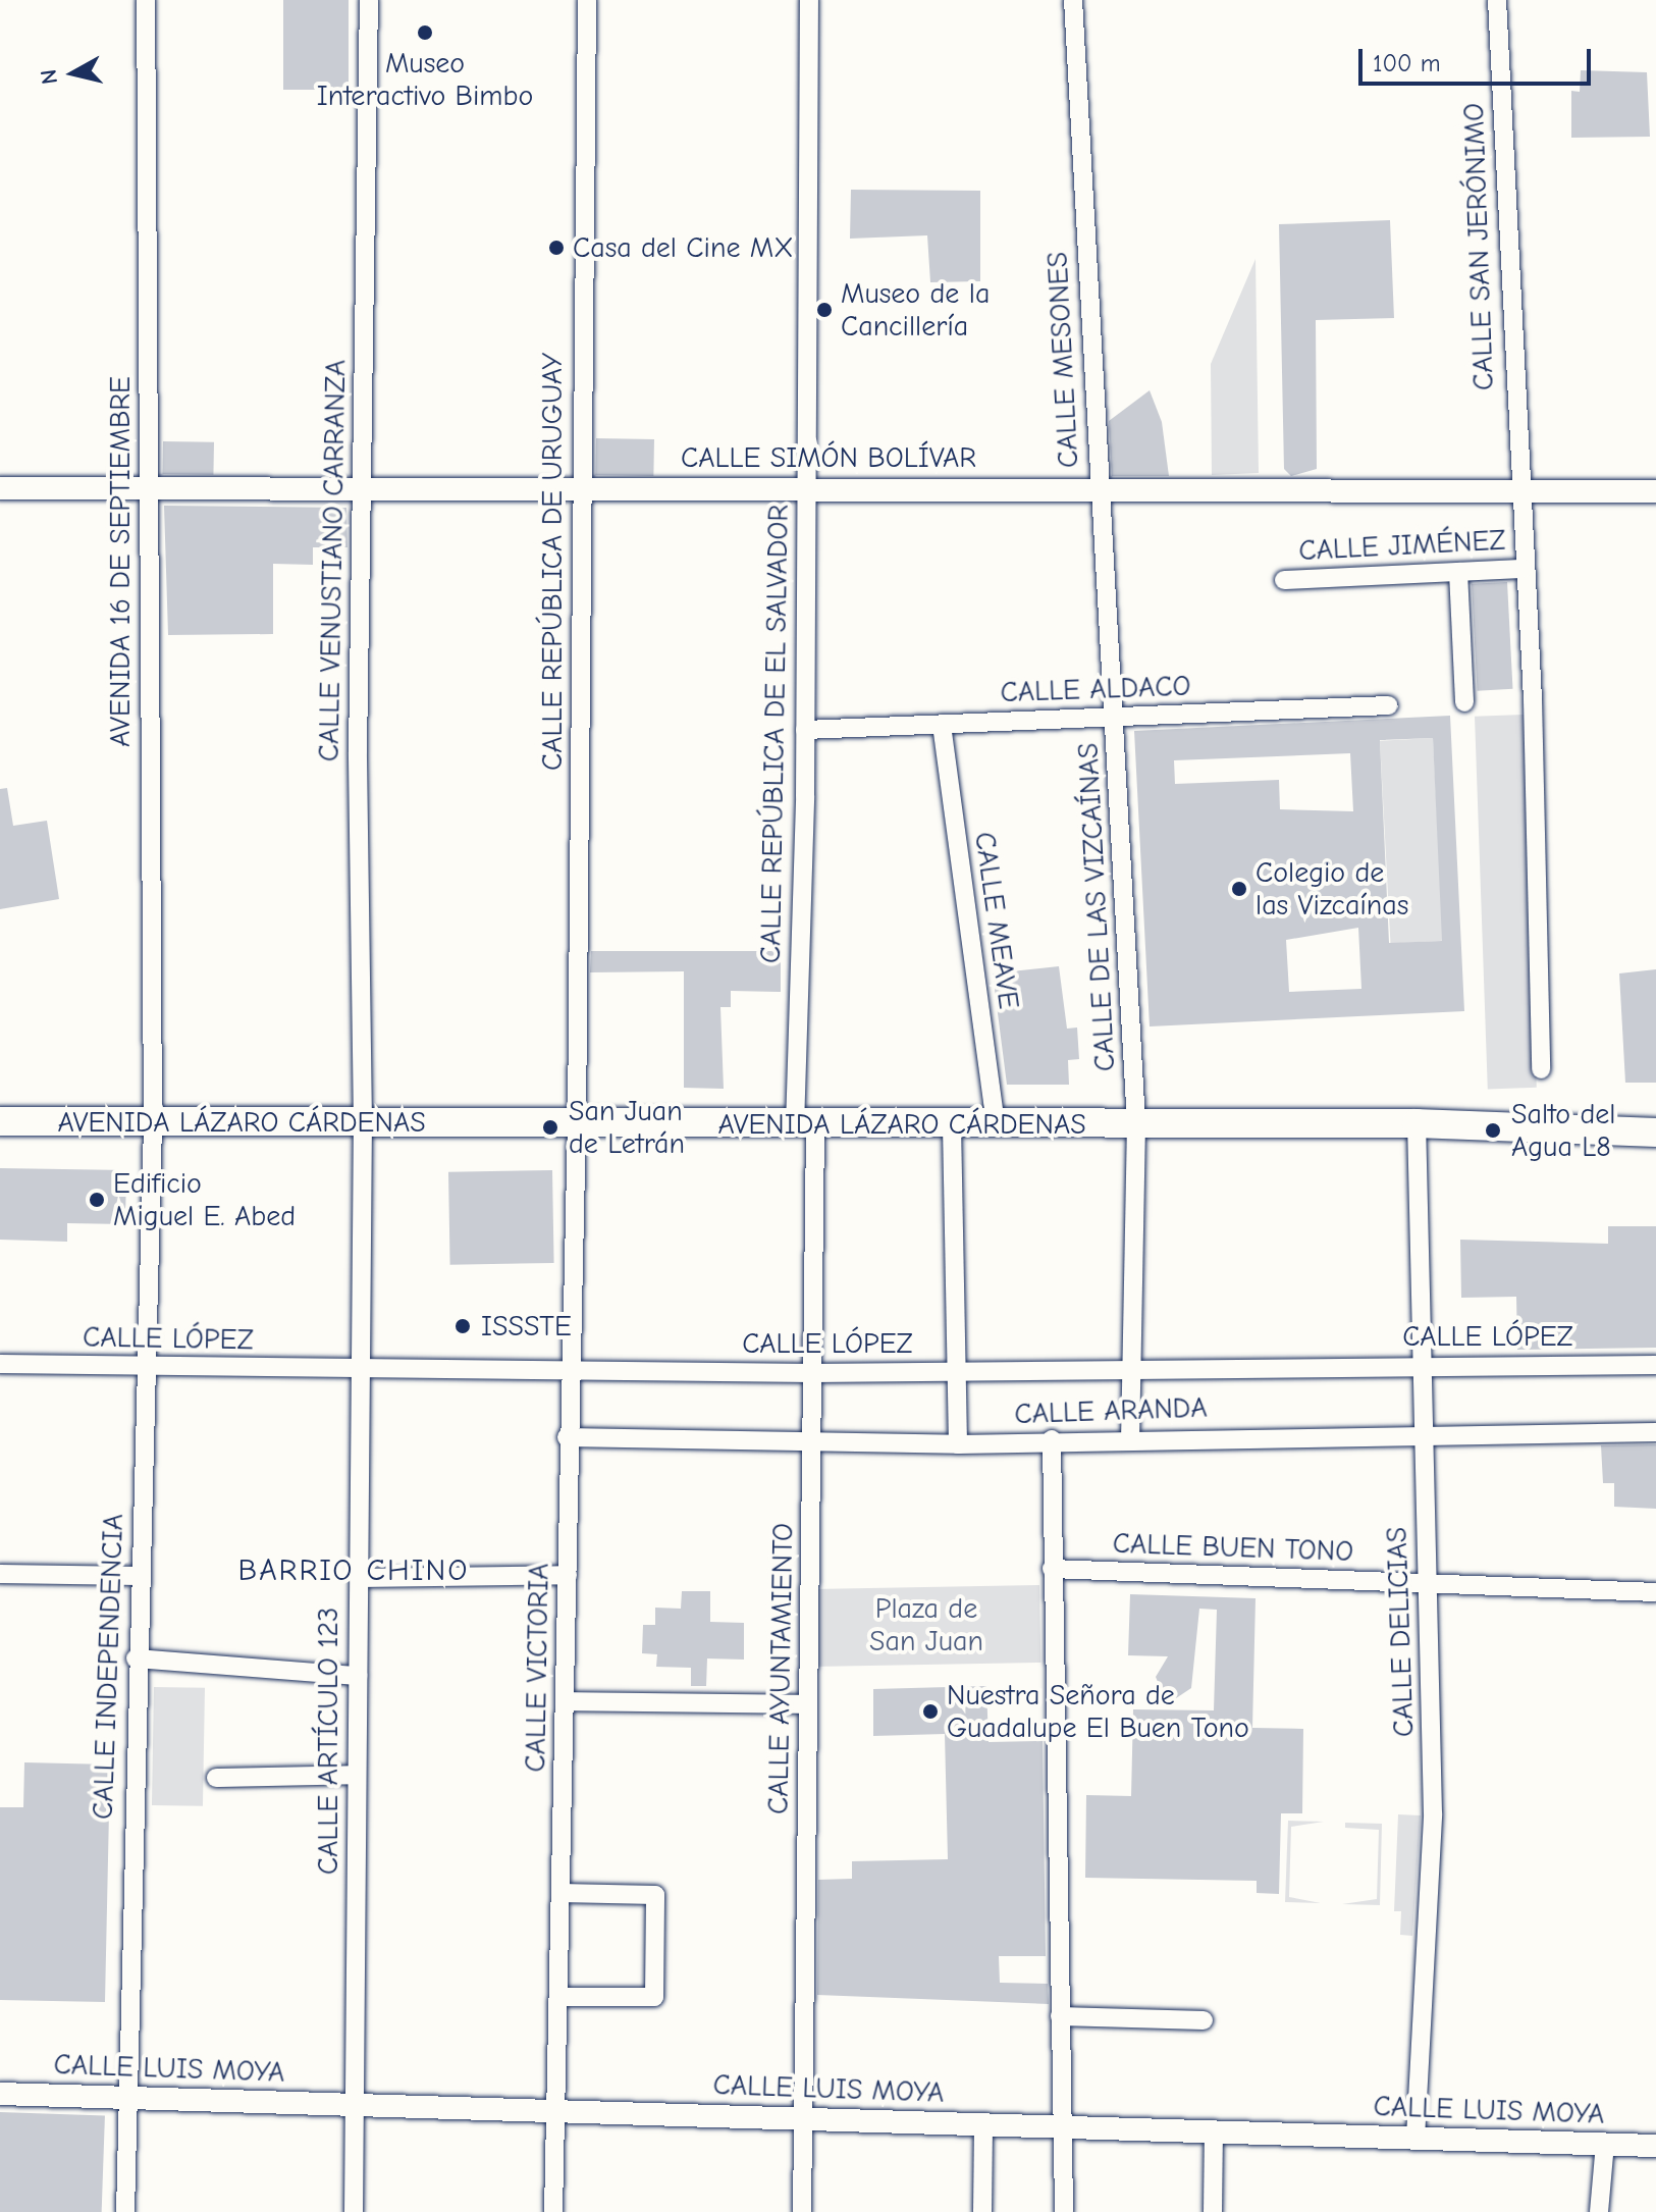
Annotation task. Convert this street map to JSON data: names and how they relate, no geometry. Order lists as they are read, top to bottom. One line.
{"streets":{"main road":["AVENIDA LÁZARO CÁRDENAS"],"street":["CALLE SAN JERÓNIMO","CALLE MESONES","CALLE SIMÓN BOLÍVAR","CALLE JIMÉNEZ","CALLE VENUSTIANO CARRANZA","AVENIDA 16 DE SEPTIEMBRE","CALLE REPÚBLICA DE URUGUAY","CALLE ALDACO","CALLE REPÚBLICA DE EL SALVADOR","CALLE DE LAS VIZCAÍNAS","CALLE MEAVE","CALLE LÓPEZ","CALLE ARANDA","CALLE BUEN TONO","CALLE DELICIAS","CALLE INDEPENDENCIA","CALLE VICTORIA","CALLE AYUNTAMIENTO","CALLE ARTÍCULO 123","CALLE LUIS MOYA"]},"crossings":[["CALLE SAN JERÓNIMO","CALLE SIMÓN BOLÍVAR"],["CALLE MESONES","CALLE SIMÓN BOLÍVAR"],["CALLE MESONES","CALLE ALDACO"],["CALLE MESONES","CALLE DE LAS VIZCAÍNAS"],["CALLE SIMÓN BOLÍVAR","CALLE VENUSTIANO CARRANZA"],["CALLE SIMÓN BOLÍVAR","AVENIDA 16 DE SEPTIEMBRE"],["CALLE SIMÓN BOLÍVAR","CALLE REPÚBLICA DE URUGUAY"],["CALLE SIMÓN BOLÍVAR","CALLE REPÚBLICA DE EL SALVADOR"],["CALLE VENUSTIANO CARRANZA","AVENIDA LÁZARO CÁRDENAS"],["CALLE VENUSTIANO CARRANZA","CALLE ARTÍCULO 123"],["AVENIDA 16 DE SEPTIEMBRE","AVENIDA LÁZARO CÁRDENAS"],["AVENIDA 16 DE SEPTIEMBRE","CALLE INDEPENDENCIA"],["CALLE REPÚBLICA DE URUGUAY","AVENIDA LÁZARO CÁRDENAS"],["CALLE REPÚBLICA DE URUGUAY","CALLE VICTORIA"],["CALLE ALDACO","CALLE REPÚBLICA DE EL SALVADOR"],["CALLE ALDACO","CALLE DE LAS VIZCAÍNAS"],["CALLE ALDACO","CALLE MEAVE"],["CALLE REPÚBLICA DE EL SALVADOR","AVENIDA LÁZARO CÁRDENAS"],["CALLE REPÚBLICA DE EL SALVADOR","CALLE AYUNTAMIENTO"],["CALLE DE LAS VIZCAÍNAS","AVENIDA LÁZARO CÁRDENAS"],["CALLE DE LAS VIZCAÍNAS","CALLE LÓPEZ"],["CALLE DE LAS VIZCAÍNAS","CALLE ARANDA"],["CALLE MEAVE","AVENIDA LÁZARO CÁRDENAS"],["AVENIDA LÁZARO CÁRDENAS","CALLE DELICIAS"],["AVENIDA LÁZARO CÁRDENAS","CALLE INDEPENDENCIA"],["AVENIDA LÁZARO CÁRDENAS","CALLE VICTORIA"],["AVENIDA LÁZARO CÁRDENAS","CALLE AYUNTAMIENTO"],["AVENIDA LÁZARO CÁRDENAS","CALLE ARTÍCULO 123"],["CALLE LÓPEZ","CALLE DELICIAS"],["CALLE LÓPEZ","CALLE INDEPENDENCIA"],["CALLE LÓPEZ","CALLE VICTORIA"],["CALLE LÓPEZ","CALLE AYUNTAMIENTO"],["CALLE LÓPEZ","CALLE ARTÍCULO 123"],["CALLE ARANDA","CALLE DELICIAS"],["CALLE ARANDA","CALLE VICTORIA"],["CALLE ARANDA","CALLE AYUNTAMIENTO"],["CALLE BUEN TONO","CALLE DELICIAS"],["CALLE DELICIAS","CALLE LUIS MOYA"],["CALLE INDEPENDENCIA","CALLE LUIS MOYA"],["CALLE VICTORIA","CALLE LUIS MOYA"],["CALLE AYUNTAMIENTO","CALLE LUIS MOYA"],["CALLE ARTÍCULO 123","CALLE LUIS MOYA"]],"districts":["BARRIO CHINO"],"parks":["Plaza de San Juan"],"places":["Museo Interactivo Bimbo","Casa del Cine MX","Museo de la Cancillería","Colegio de las Vizcaínas","San Juan de Letrán","Salto del Agua L8","Edificio Miguel E. Abed","ISSSTE","Nuestra Señora de Guadalupe El Buen Tono"],"scale_bar":"100 m","north":"left"}
